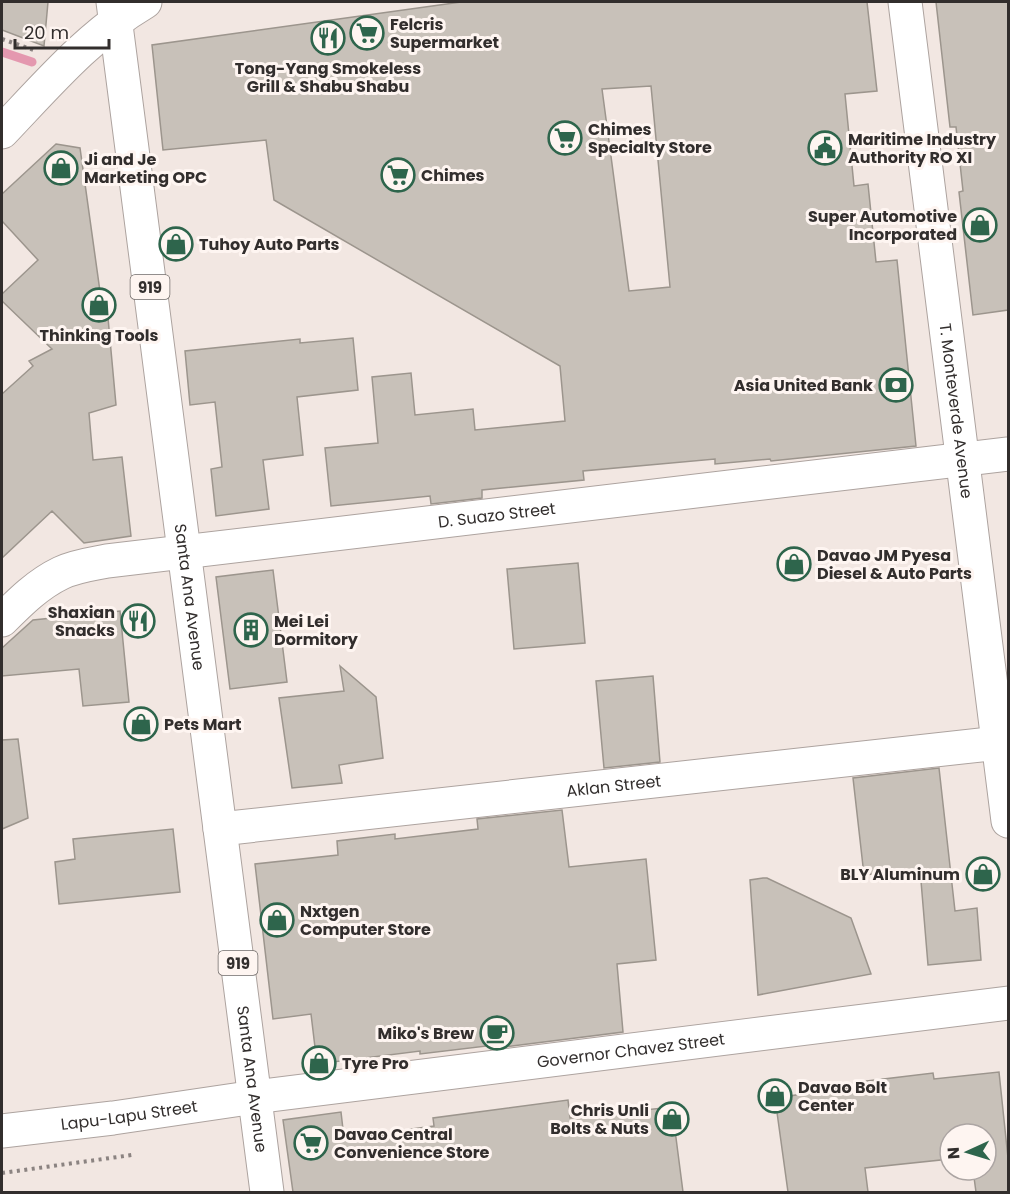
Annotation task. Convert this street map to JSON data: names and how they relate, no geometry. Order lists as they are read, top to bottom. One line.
{"streets":{"street":["919","T. Monteverde Avenue","D. Suazo Street","Santa Ana Avenue","Aklan Street","Governor Chavez Street","Lapu-Lapu Street"]},"crossings":[["T. Monteverde Avenue","D. Suazo Street"],["T. Monteverde Avenue","Aklan Street"],["D. Suazo Street","Santa Ana Avenue"],["Santa Ana Avenue","Aklan Street"],["Santa Ana Avenue","Governor Chavez Street"],["Santa Ana Avenue","Lapu-Lapu Street"],["Governor Chavez Street","Lapu-Lapu Street"]],"places":{"supermarket":["Felcris Supermarket","Chimes Specialty Store","Chimes","Davao Central Convenience Store"],"restaurant":["Tong-Yang Smokeless Grill & Shabu Shabu","Shaxian Snacks"],"public building":["Maritime Industry Authority RO XI"],"shop":["Ji and Je Marketing OPC","Super Automotive Incorporated","Tuhoy Auto Parts","Thinking Tools","Davao JM Pyesa Diesel & Auto Parts","Pets Mart","BLY Aluminum","Nxtgen Computer Store","Tyre Pro","Davao Bolt Center","Chris Unli Bolts & Nuts"],"bank":["Asia United Bank"],"building":["Mei Lei Dormitory"],"cafe":["Miko's Brew"]},"scale_bar":"20 m","north":"left"}
